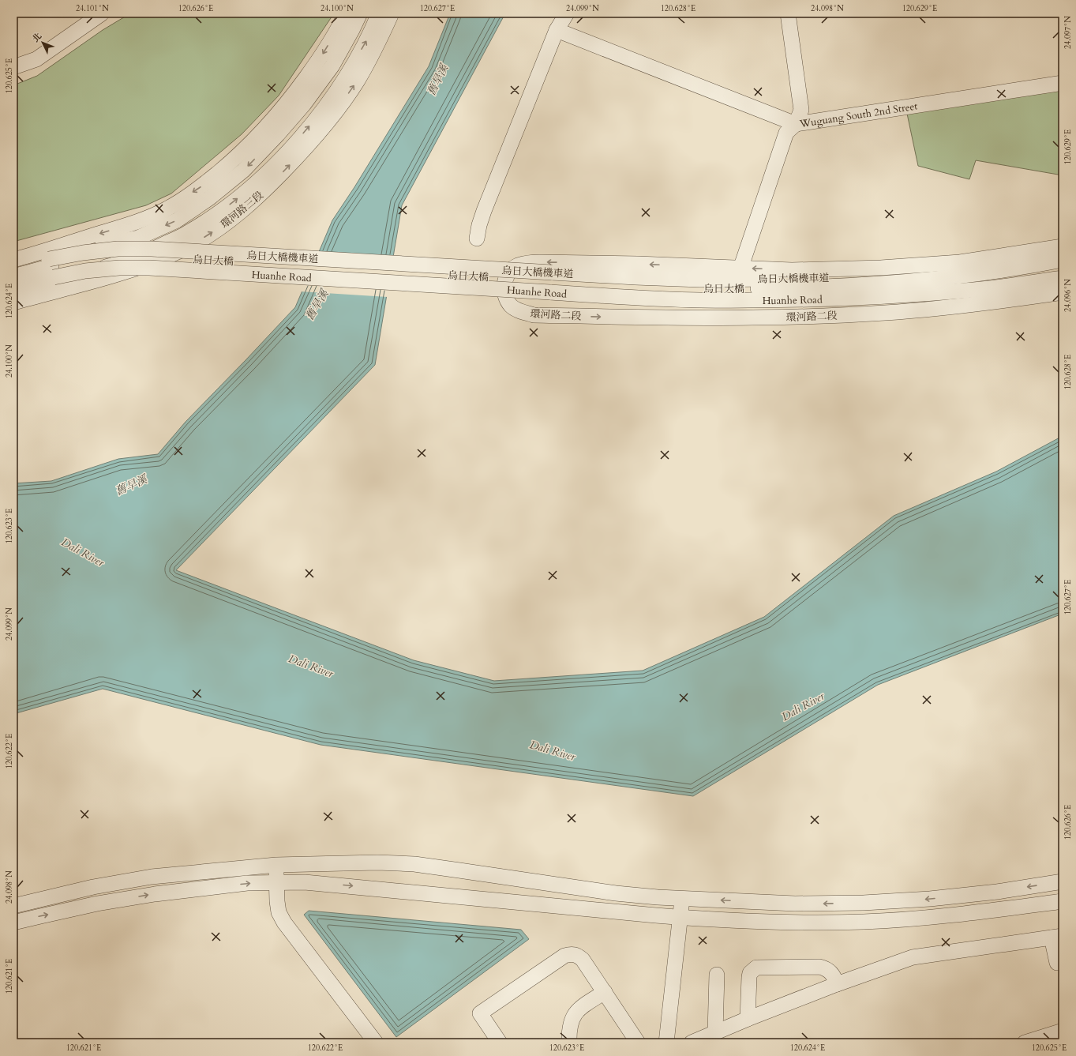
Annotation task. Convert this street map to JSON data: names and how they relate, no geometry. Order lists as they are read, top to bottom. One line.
{"streets":{"street":["Wuguang South 2nd Street","環河路三段","烏日大橋機車道","烏日大橋","Huanhe Road","環河路二段"]},"crossings":[["烏日大橋機車道","烏日大橋"],["烏日大橋機車道","Huanhe Road"],["烏日大橋","Huanhe Road"]],"water":["舊旱溪","Dali River"],"north":"top left","coordinates":["24.101°N","120.626°E","24.100°N","120.627°E","24.099°N","120.628°E","24.098°N","120.629°E","24.097°N","120.625°E","24.096°N","120.624°E","120.623°E","120.622°E","120.621°E"]}
